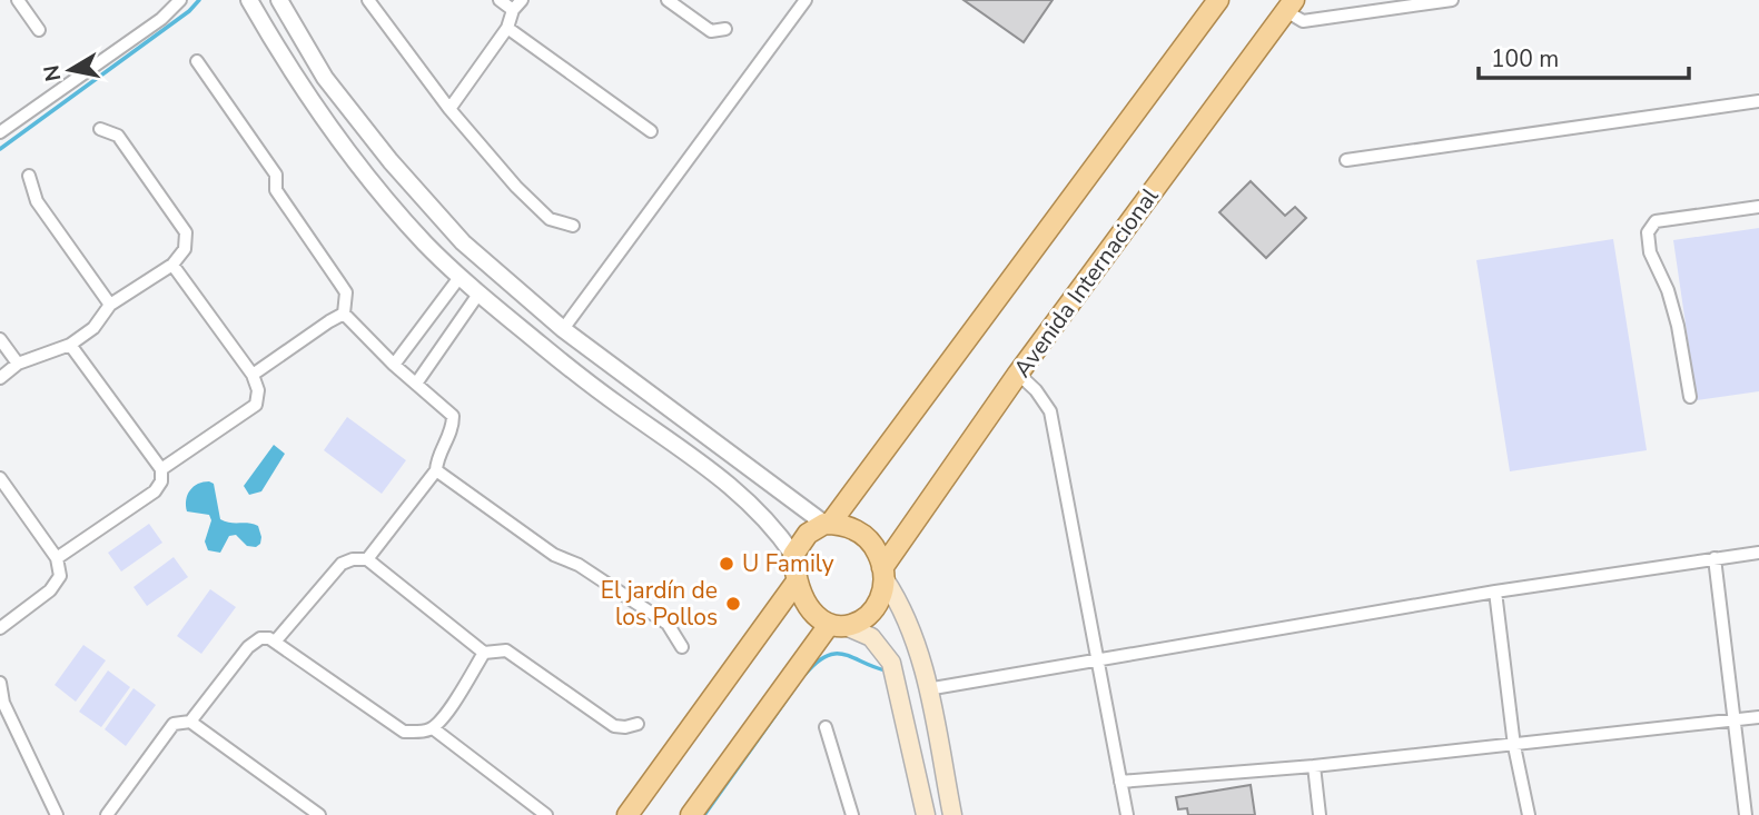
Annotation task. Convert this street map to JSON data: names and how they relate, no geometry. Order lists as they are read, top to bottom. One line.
{"streets":{"main road":["Avenida Internacional"]},"places":["U Family","El jardín de los Pollos"],"scale_bar":"100 m","north":"left"}
